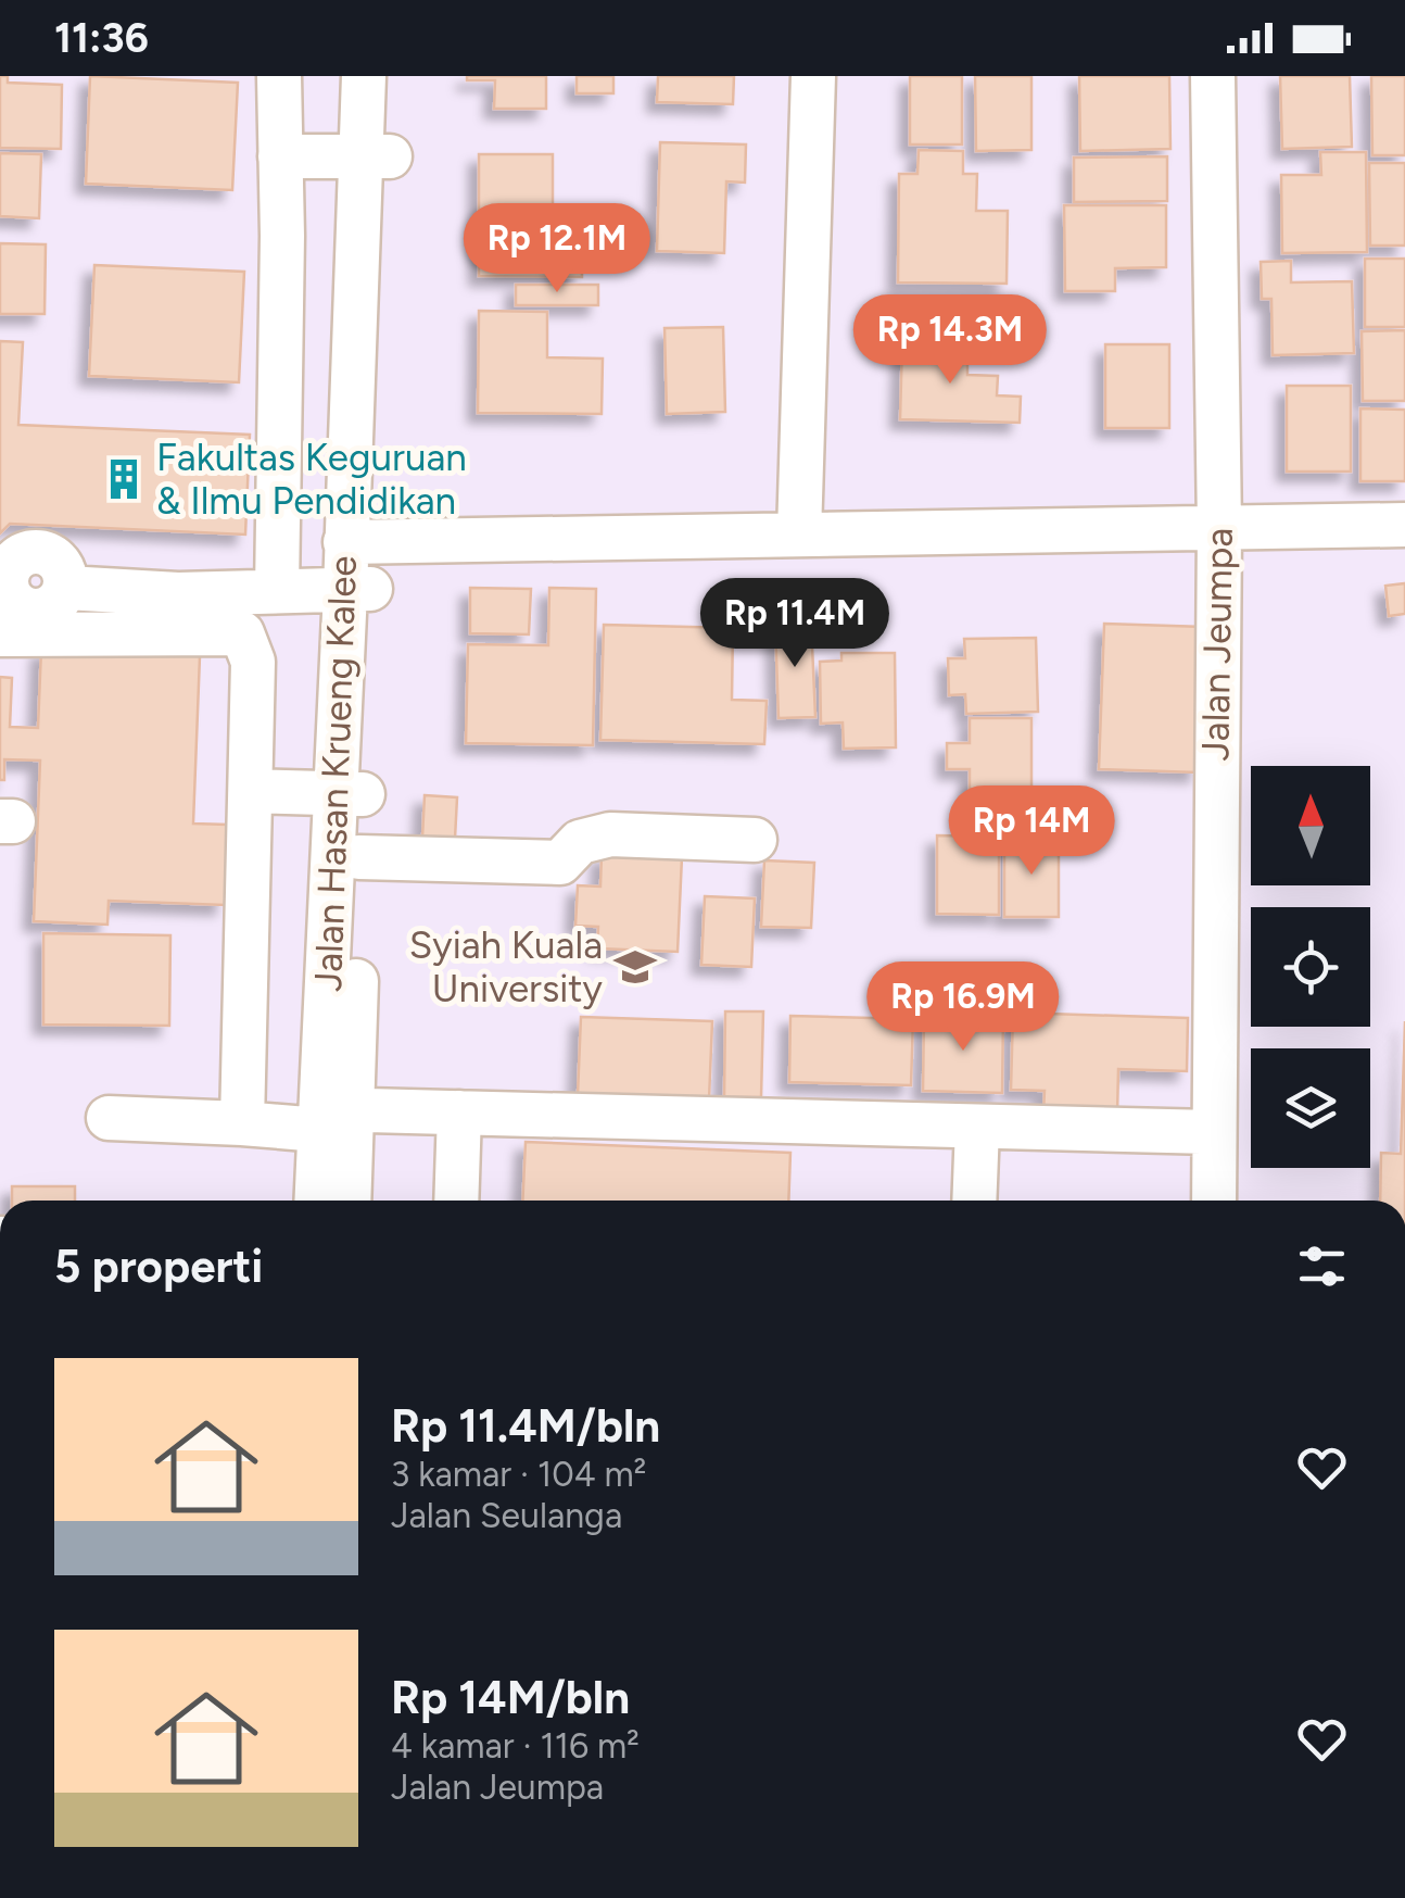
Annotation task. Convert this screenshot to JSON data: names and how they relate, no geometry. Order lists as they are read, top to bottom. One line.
{"streets":{"street":["Jalan Jeumpa","Jalan Hasan Krueng Kalee"]},"places":{"building":["Fakultas Keguruan & Ilmu Pendidikan"],"school or university":["Syiah Kuala University"]},"north":"top","page":{"status":"11:36","price":["Rp 12.1M","Rp 14.3M","Rp 11.4M","Rp 14M","Rp 16.9M"],"heading":"5 properti","list":[{"name":"Rp 11.4M/bln","note":"3 kamar · 104 m² · Jalan Seulanga"},{"name":"Rp 14M/bln","note":"4 kamar · 116 m² · Jalan Jeumpa"}]}}
